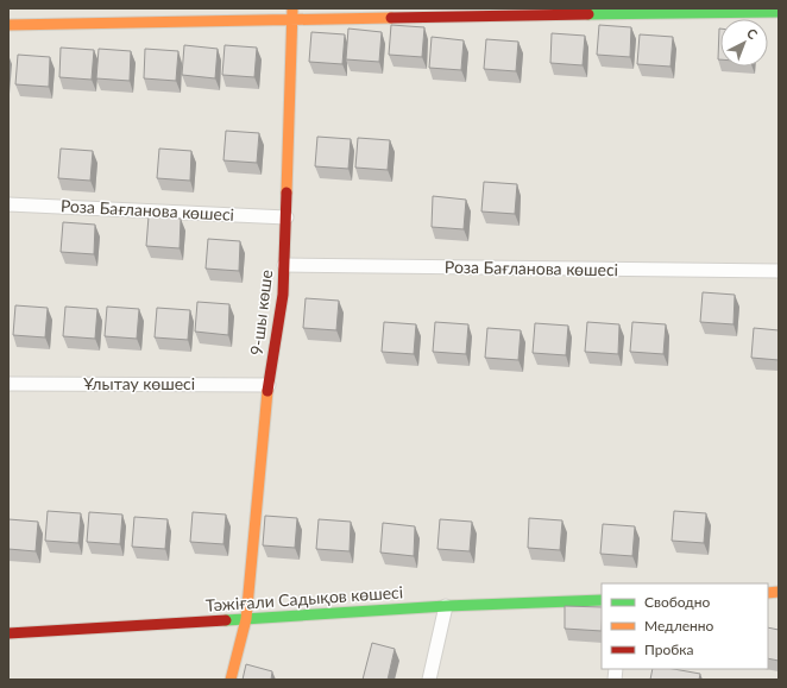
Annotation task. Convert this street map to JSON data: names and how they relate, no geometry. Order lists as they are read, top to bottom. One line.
{"streets":{"street":["Роза Бағланова көшесi","9-шы көше","Ұлытау көшесi","Тәжіғали Садықов көшесі"]},"crossings":[["Роза Бағланова көшесi","9-шы көше"],["9-шы көше","Ұлытау көшесi"],["9-шы көше","Тәжіғали Садықов көшесі"]],"legend":["Свободно","Медленно","Пробка"],"north":"top right"}
